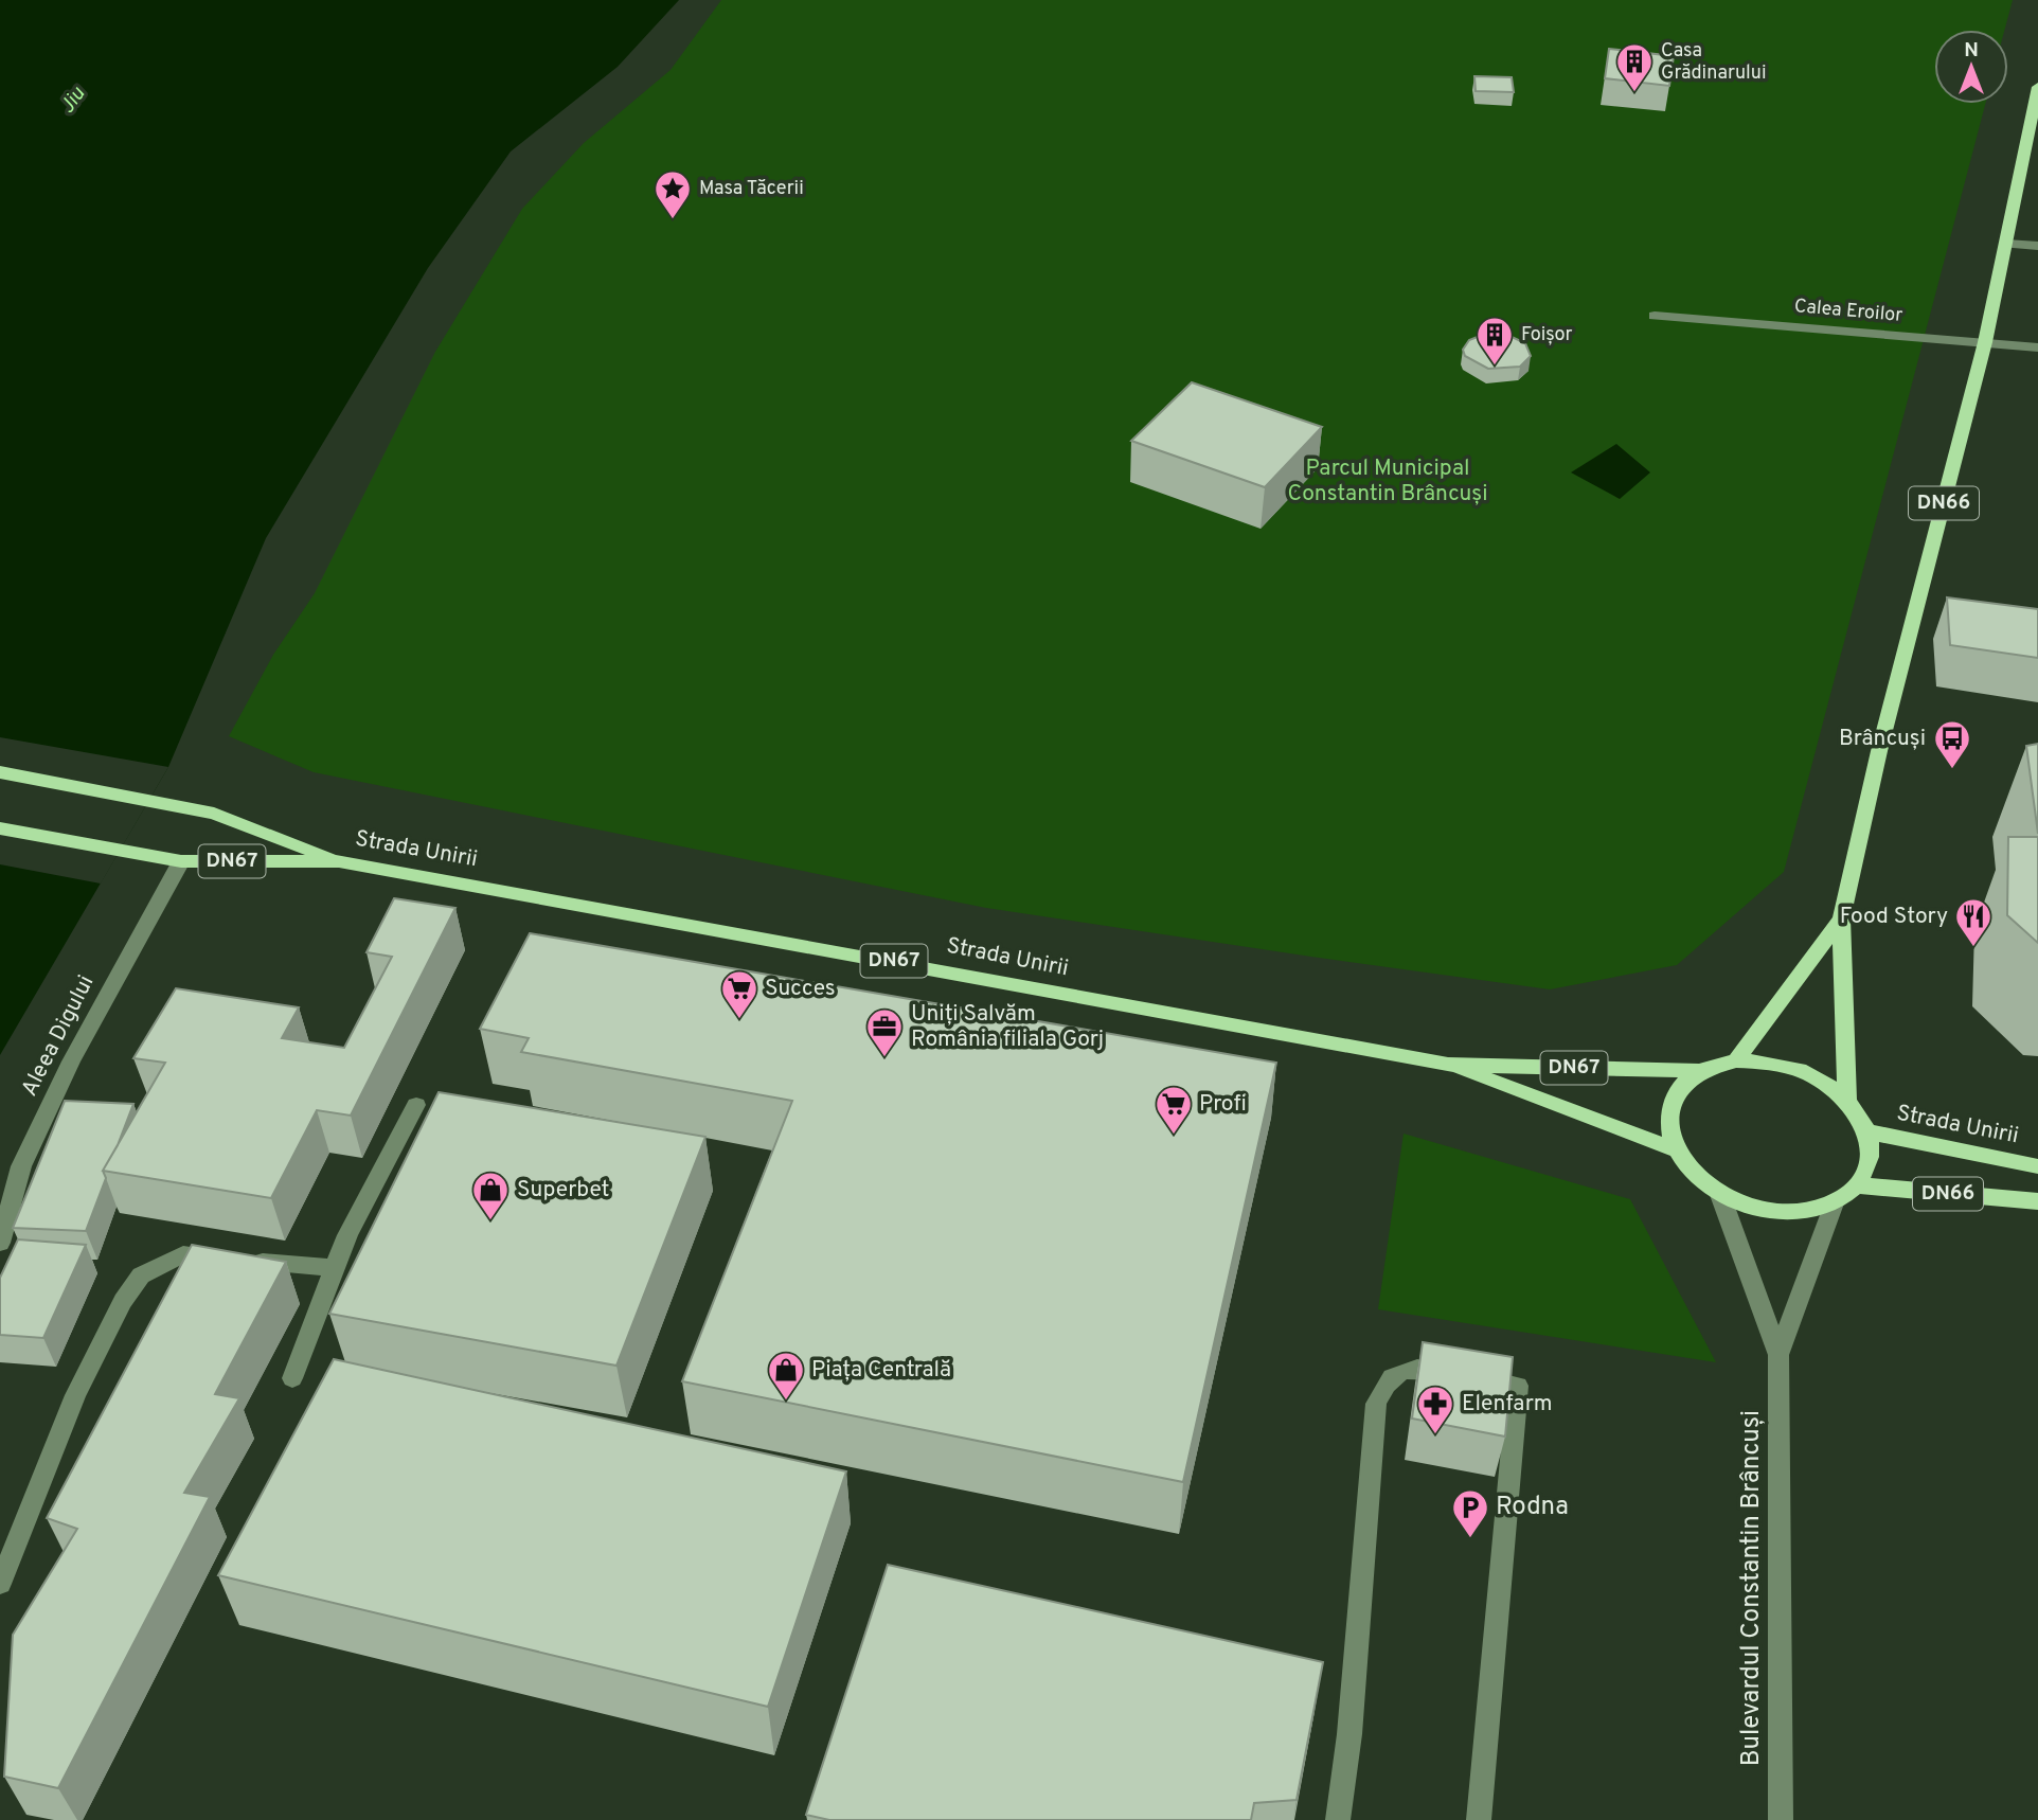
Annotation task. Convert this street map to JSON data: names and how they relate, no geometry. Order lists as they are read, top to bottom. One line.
{"streets":{"main road":["DN66","Strada Unirii","DN67"],"street":["Calea Eroilor","Aleea Digului","Bulevardul Constantin Brâncuși"]},"crossings":[["Calea Eroilor","DN66"],["DN66","Strada Unirii"],["DN66","Bulevardul Constantin Brâncuși"],["Strada Unirii","Aleea Digului"],["Strada Unirii","Bulevardul Constantin Brâncuși"]],"water":["Jiu"],"parks":["Parcul Municipal Constantin Brâncuși"],"places":{"building":["Casa Grădinarului","Foișor"],"place":["Masa Tăcerii"],"bus stop":["Brâncuși"],"restaurant":["Food Story"],"supermarket":["Succes","Profi"],"office":["Uniți Salvăm România filiala Gorj"],"shop":["Superbet","Piața Centrală"],"pharmacy":["Elenfarm"],"parking":["Rodna"]},"north":"top"}
